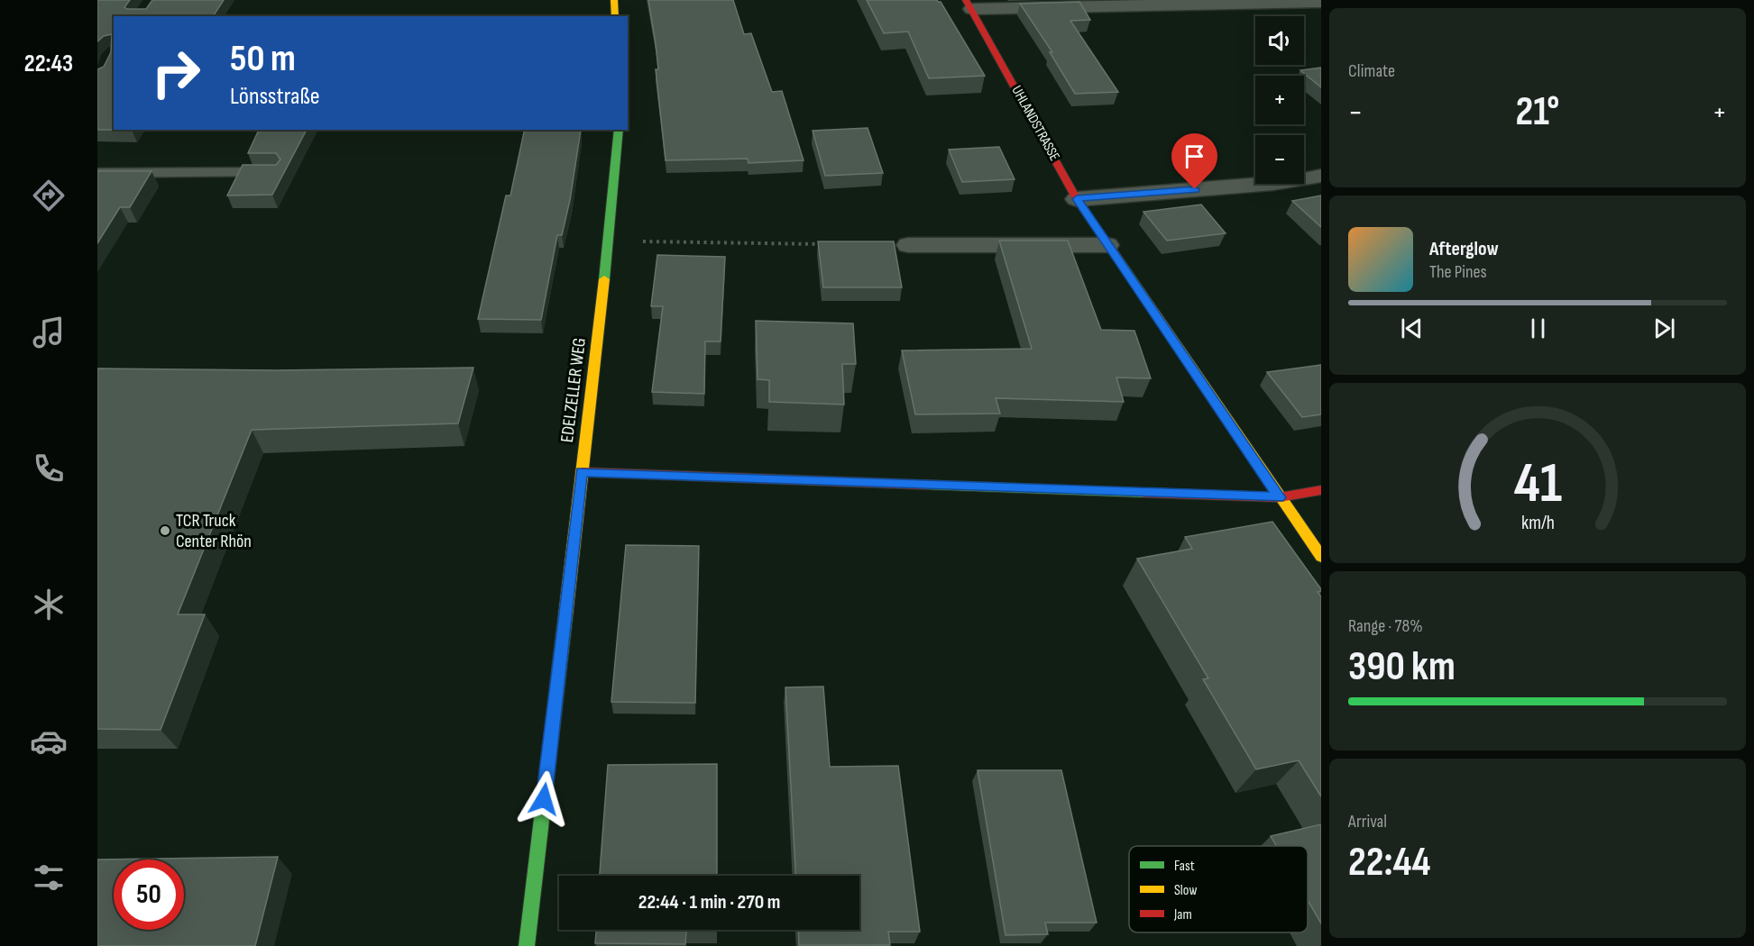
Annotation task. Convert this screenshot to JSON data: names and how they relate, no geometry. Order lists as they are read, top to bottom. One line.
{"streets":{"street":["UHLANDSTRASSE","EDELZELLER WEG"]},"places":["TCR Truck Center Rhön"],"legend":["Fast","Slow","Jam"],"page":{"tabs":"22:43","tile":["Climate",["Range · 78%","390 km"],["Arrival","22:44"]],"map_buttons":["+","−"],"turn":["50 m","Lönsstraße"],"heat":["−","21°","+"],"song":["Afterglow","The Pines"],"limit":"50","trip":"22:44 · 1 min · 270 m","gauge":["41","km/h"]}}
